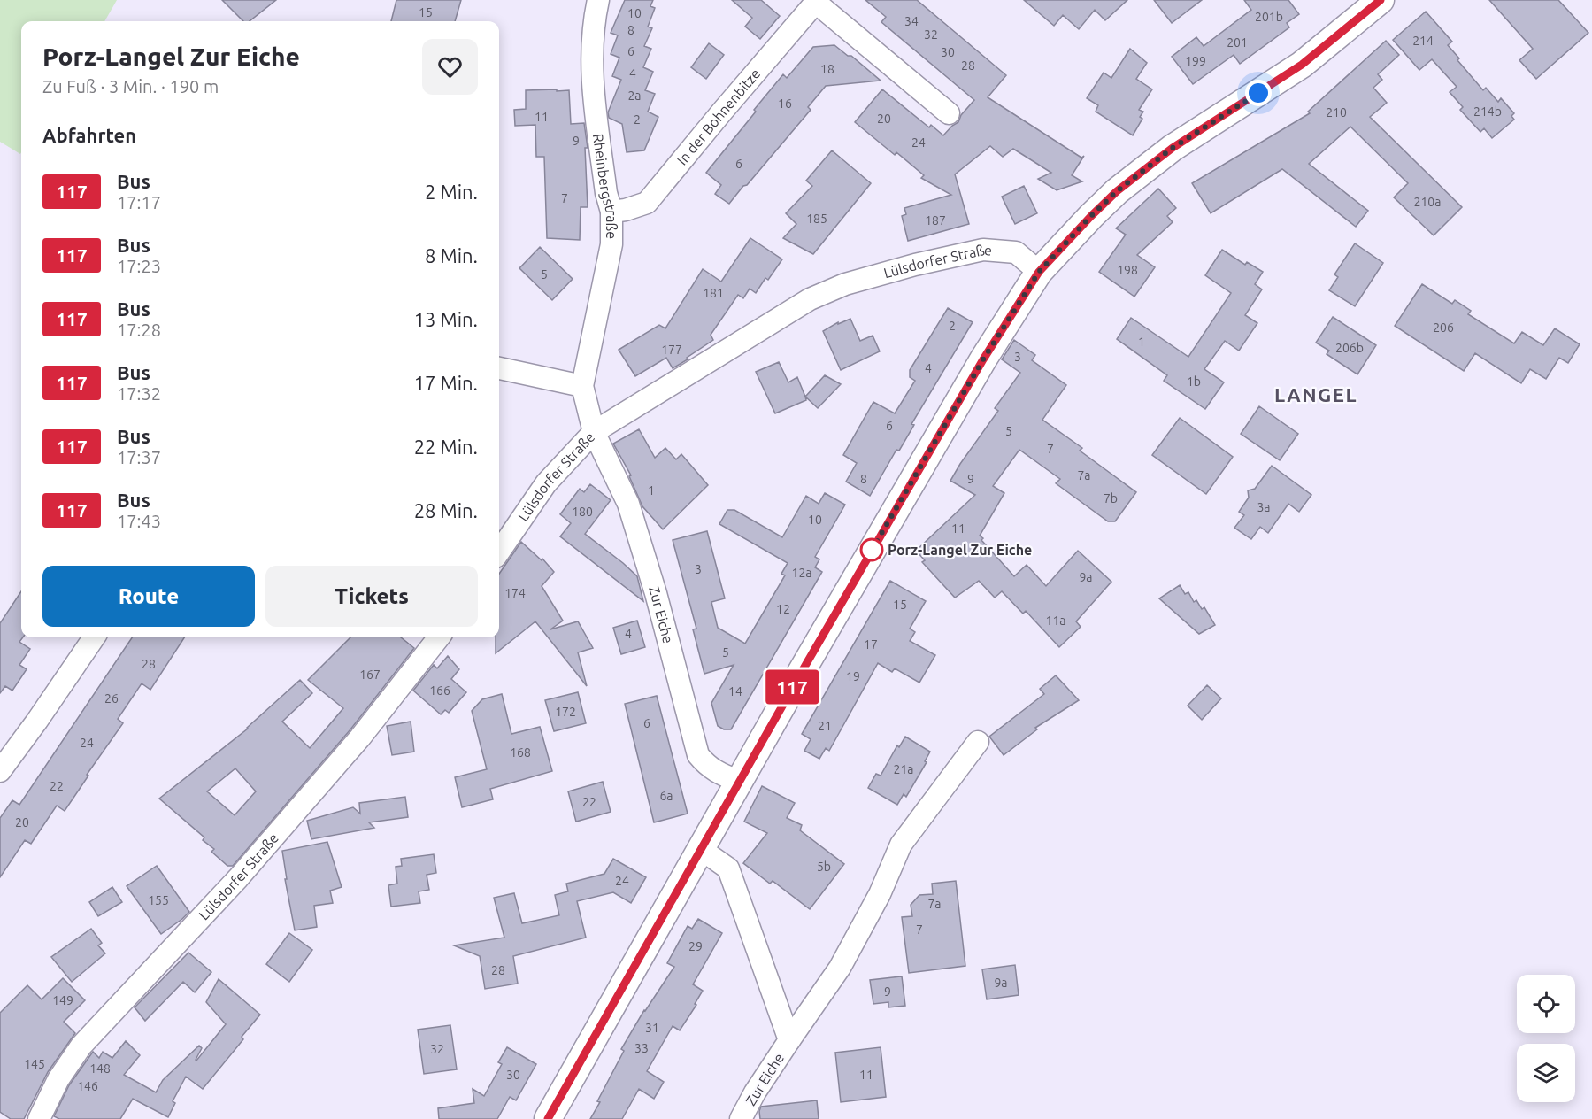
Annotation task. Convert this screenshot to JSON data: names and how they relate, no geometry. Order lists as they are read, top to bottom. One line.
{"streets":{"street":["In der Bohnenbitze","Rheinbergstraße","Lülsdorfer Straße","Zur Eiche"]},"crossings":[["In der Bohnenbitze","Rheinbergstraße"],["Rheinbergstraße","Lülsdorfer Straße"],["Rheinbergstraße","Zur Eiche"],["Lülsdorfer Straße","Zur Eiche"]],"districts":["LANGEL"],"places":["Porz-Langel Zur Eiche"],"lines":["bus line 117"],"house_numbers":["15","10","201b","34","8","32","214","201","6","30","199","28","18","4","2a","16","214b","210","11","20","2","9","24","6","7","210a","185","187","198","5","181","2","206","1","206b","177","3","4","1b","6","5","7","7a","8","9","1","7b","3a","180","10","11","3","12a","9a","174","15","12","11a","4","17","5","28","167","19","166","14","26","172","6","21","24","168","21a","22","6a","22","20","5b","24","155","7a","7","29","28","9a","9","149","31","33","32","145","148","30","11","146"],"page":{"on_map":"117","heading":[["Porz-Langel Zur Eiche","Zu Fuß · 3 Min. · 190 m"],"Abfahrten"],"list":[{"mark":"117","name":"Bus","note":"17:17","value":"2 Min."},{"mark":"117","name":"Bus","note":"17:23","value":"8 Min."},{"mark":"117","name":"Bus","note":"17:28","value":"13 Min."},{"mark":"117","name":"Bus","note":"17:32","value":"17 Min."},{"mark":"117","name":"Bus","note":"17:37","value":"22 Min."},{"mark":"117","name":"Bus","note":"17:43","value":"28 Min."}],"buttons":["Route","Tickets"]}}
